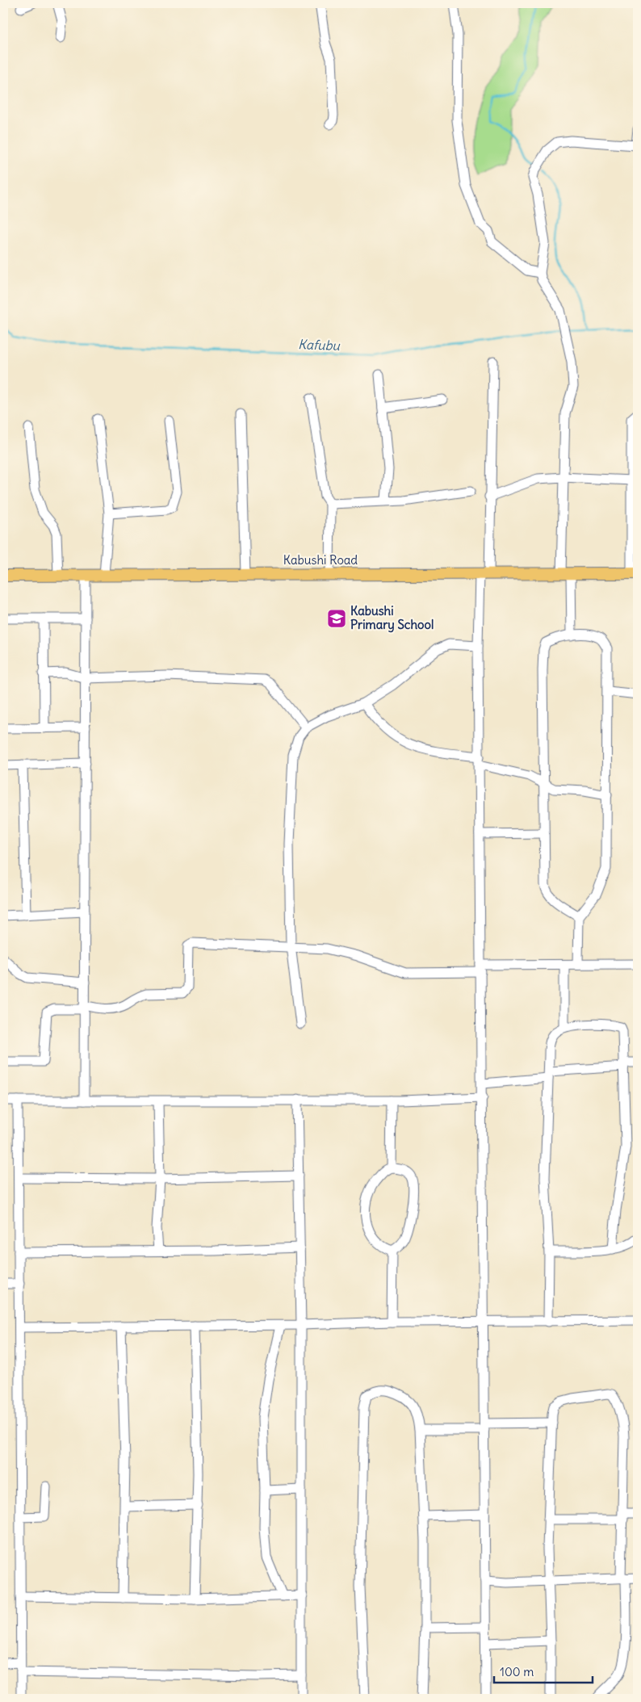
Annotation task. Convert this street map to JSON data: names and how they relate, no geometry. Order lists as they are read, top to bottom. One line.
{"streets":{"main road":["Kabushi Road"]},"water":["Kafubu"],"places":{"school or university":["Kabushi Primary School"]},"scale_bar":"100 m"}
